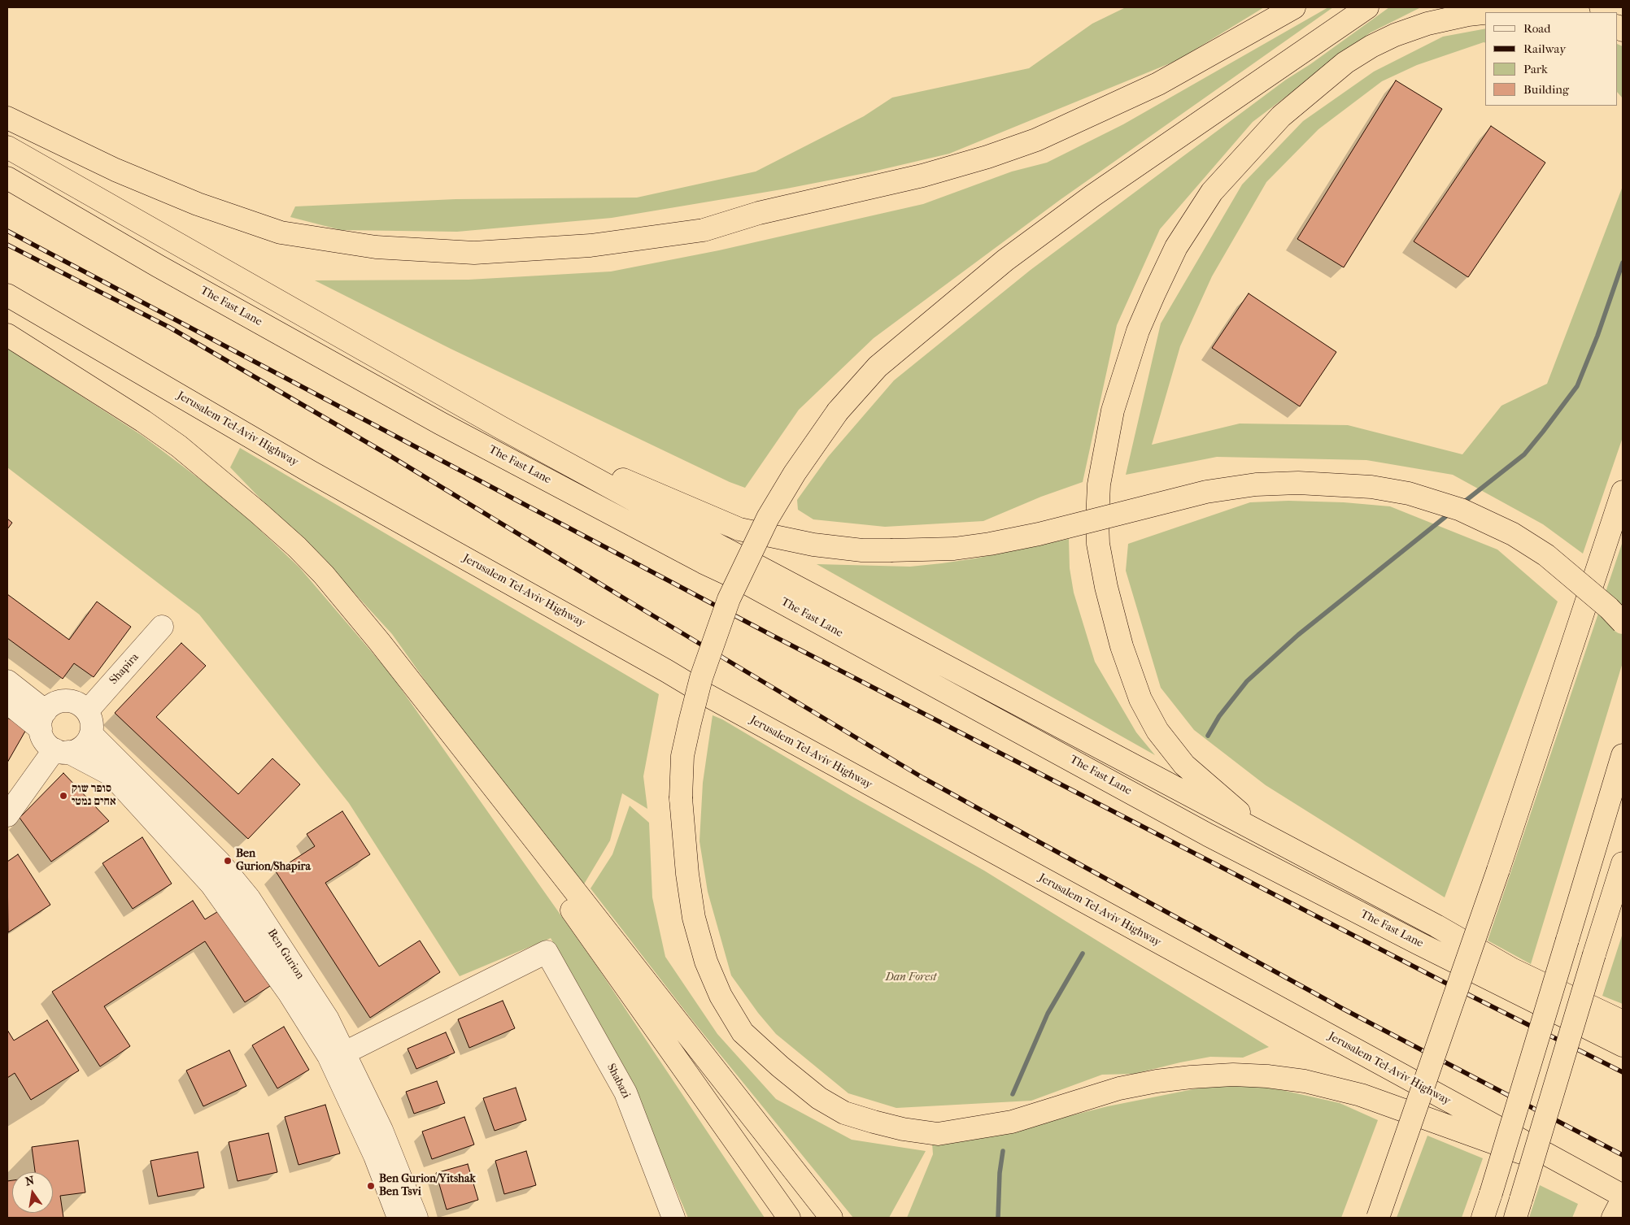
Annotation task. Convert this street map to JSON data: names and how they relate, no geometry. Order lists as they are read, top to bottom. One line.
{"streets":{"highway":["The Fast Lane","Jerusalem Tel-Aviv Highway"],"street":["Shapira","Ben Gurion","Shabazi"]},"crossings":[["Shapira","Ben Gurion"],["Ben Gurion","Shabazi"]],"parks":["Dan Forest"],"places":["סופר שוק אחים נמטי","Ben Gurion/Shapira","Ben Gurion/Yitshak Ben Tsvi"],"legend":["Road","Railway","Park","Building"],"north":"top"}
